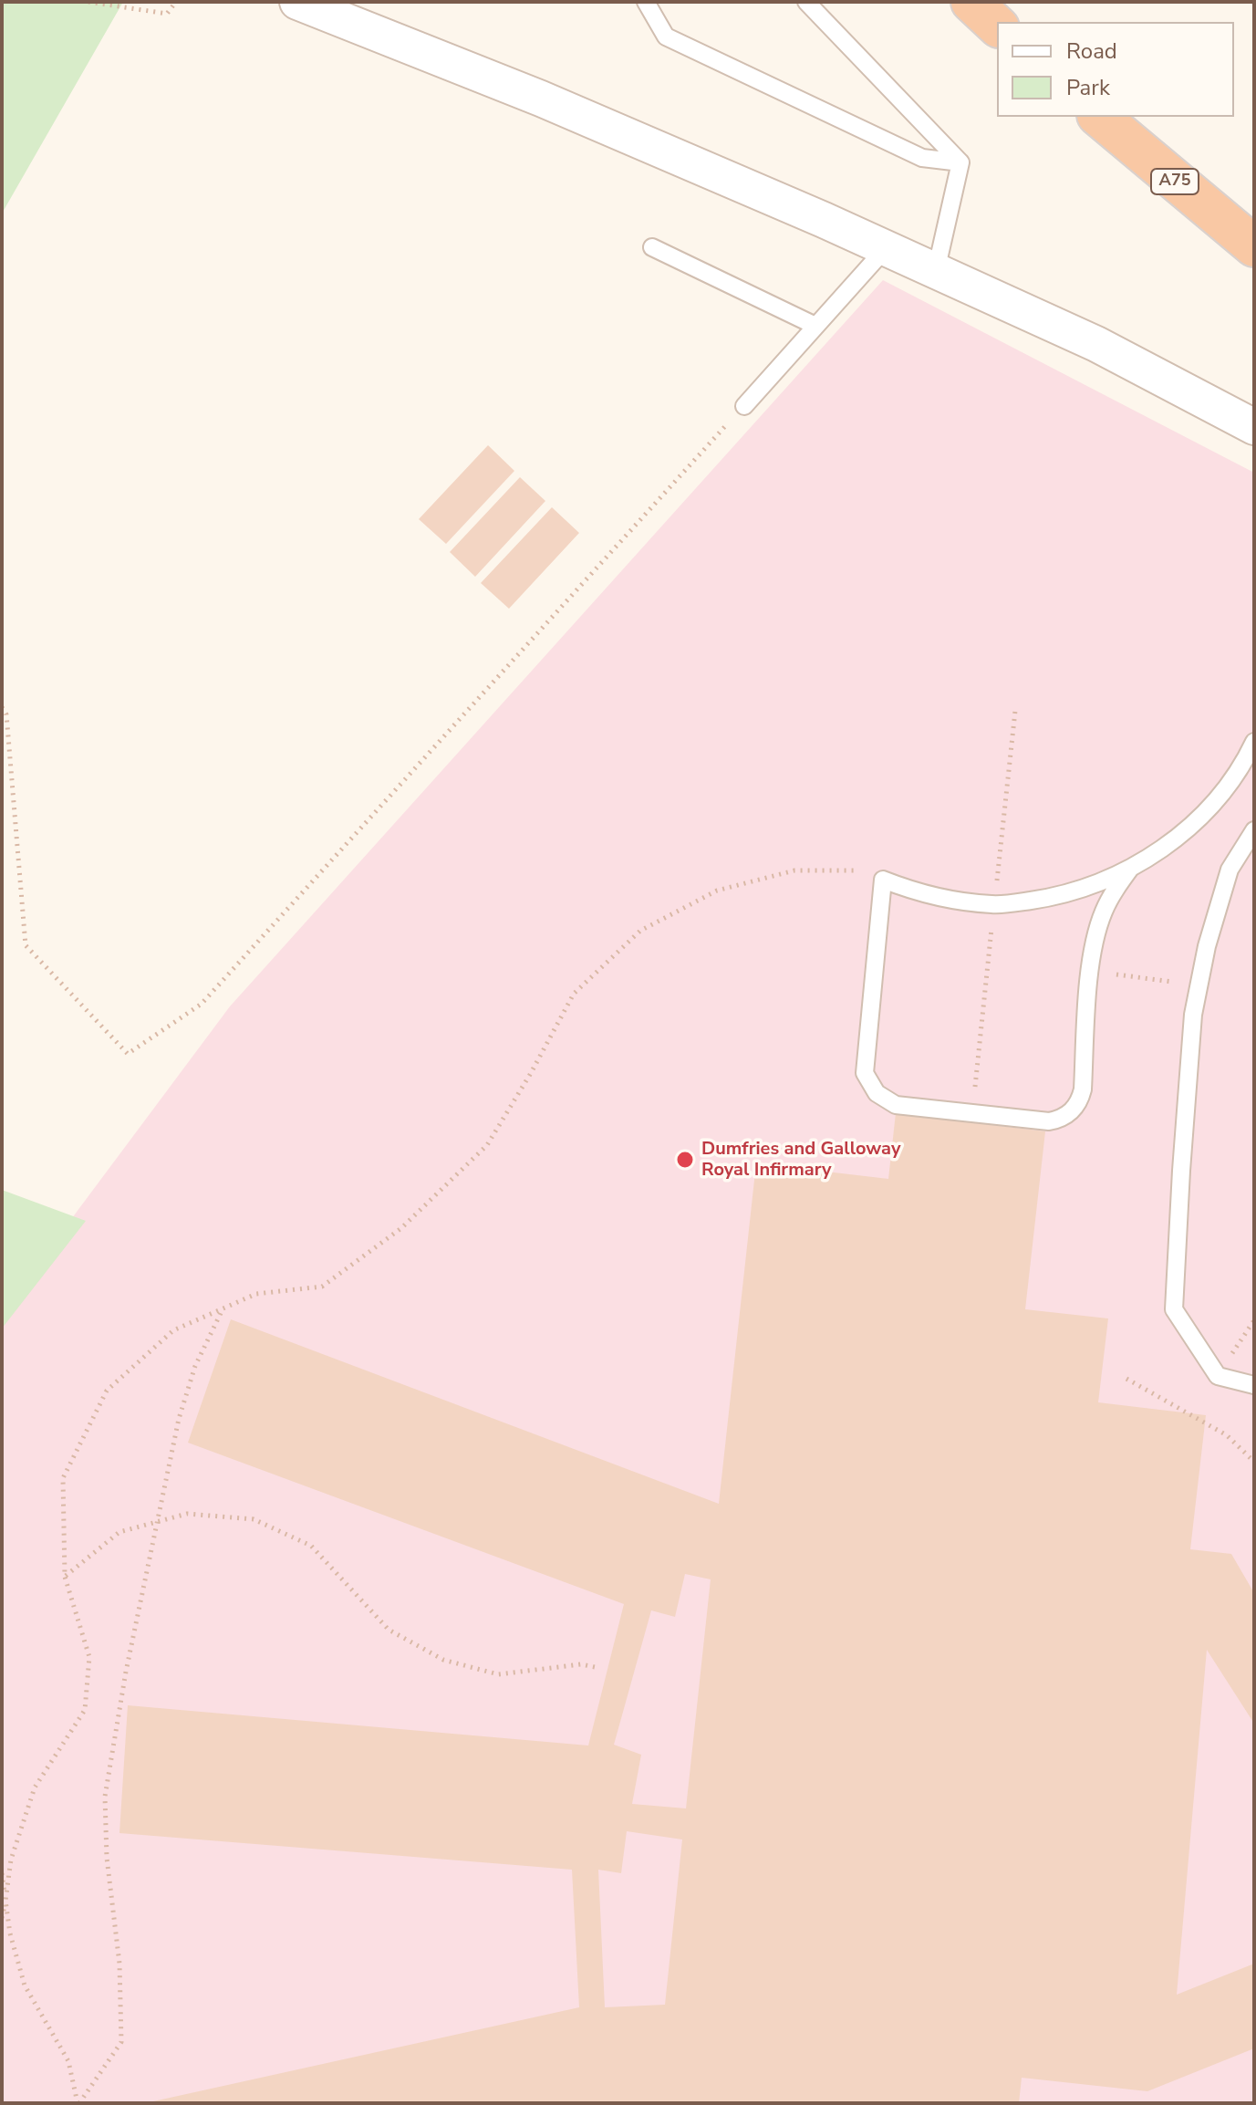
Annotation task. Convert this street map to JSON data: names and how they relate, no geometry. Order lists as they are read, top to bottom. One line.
{"streets":{"highway":["A75"]},"places":["Dumfries and Galloway Royal Infirmary"],"legend":["Road","Park"]}
